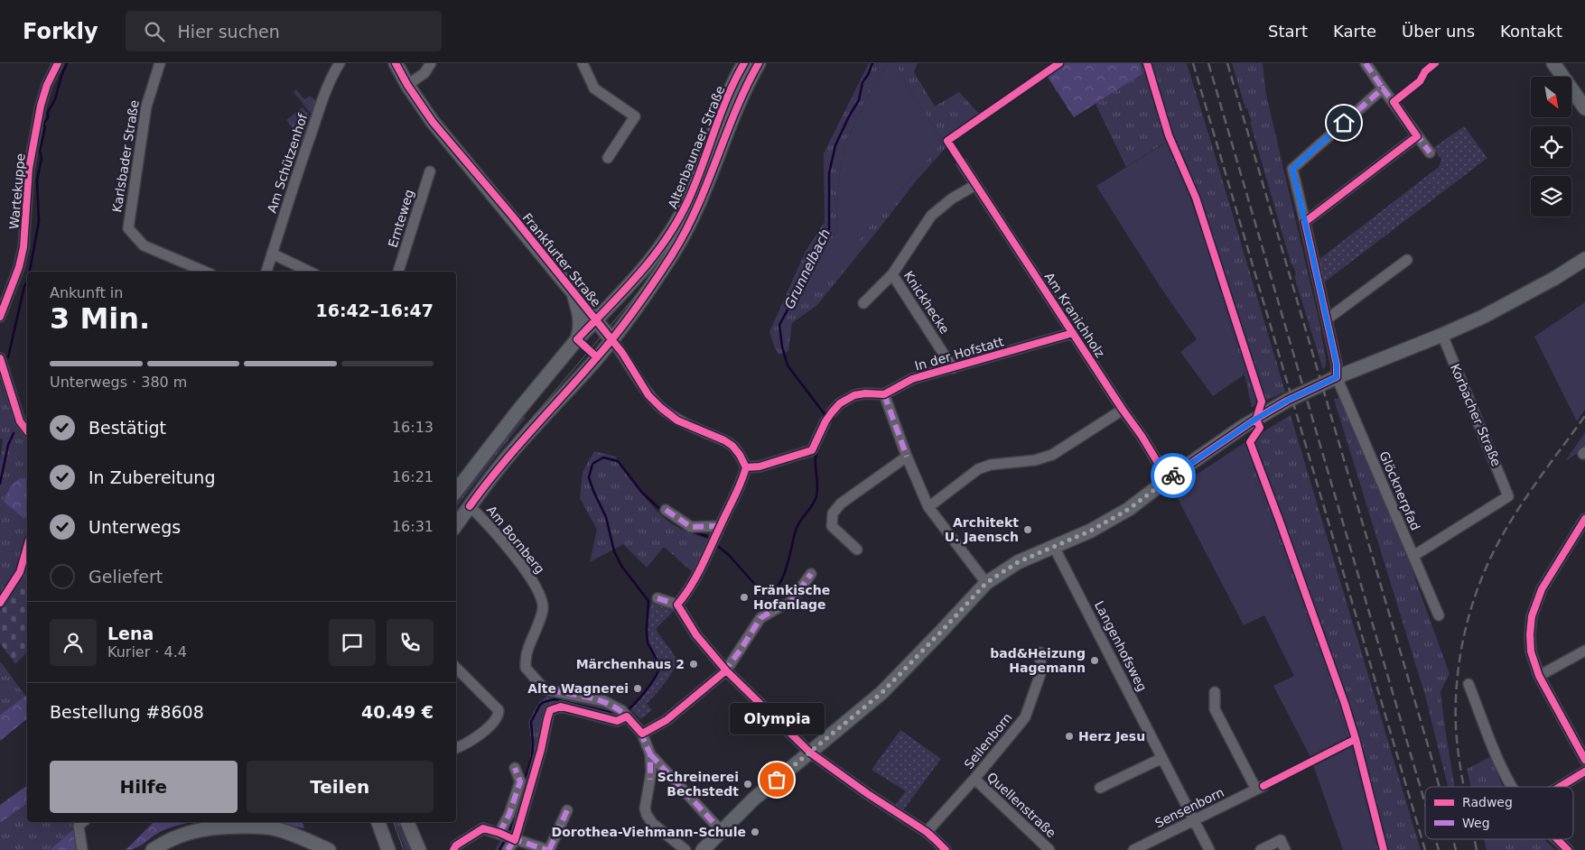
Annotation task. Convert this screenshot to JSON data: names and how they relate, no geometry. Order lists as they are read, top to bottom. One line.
{"streets":{"main road":["Altenbaunaer Straße","Frankfurter Straße"],"street":["Karlsbader Straße","Am Schützenhof","Wartekuppe","Ernteweg","Knickhecke","Am Kranichholz","In der Hofstatt","Korbacher Straße","Glöcknerpfad","Am Bornberg","Langenhofsweg","Seilenborn","Quellenstraße","Sensenborn"]},"crossings":[["Altenbaunaer Straße","Frankfurter Straße"],["Knickhecke","Am Kranichholz"],["Knickhecke","In der Hofstatt"],["Am Kranichholz","In der Hofstatt"],["Korbacher Straße","Glöcknerpfad"],["Langenhofsweg","Sensenborn"],["Seilenborn","Quellenstraße"]],"water":["Grunnelbach"],"places":["Architekt U. Jaensch","Fränkische Hofanlage","bad&Heizung Hagemann","Märchenhaus 2","Alte Wagnerei","Herz Jesu","Olympia","Schreinerei Bechstedt","Dorothea-Viehmann-Schule"],"legend":["Radweg","Weg"],"north":"bottom right","page":{"header":"Forkly","search":"Hier suchen","nav":["Start","Karte","Über uns","Kontakt"],"heading":["3 Min.","Ankunft in","16:42–16:47"],"panel":["Lena","Kurier · 4.4","Bestellung #8608","40.49 €"],"bar":"Unterwegs · 380 m","list":[["Bestätigt","16:13"],["In Zubereitung","16:21"],["Unterwegs","16:31"],"Geliefert"],"bubble":"Olympia","buttons":["Hilfe","Teilen"]}}
